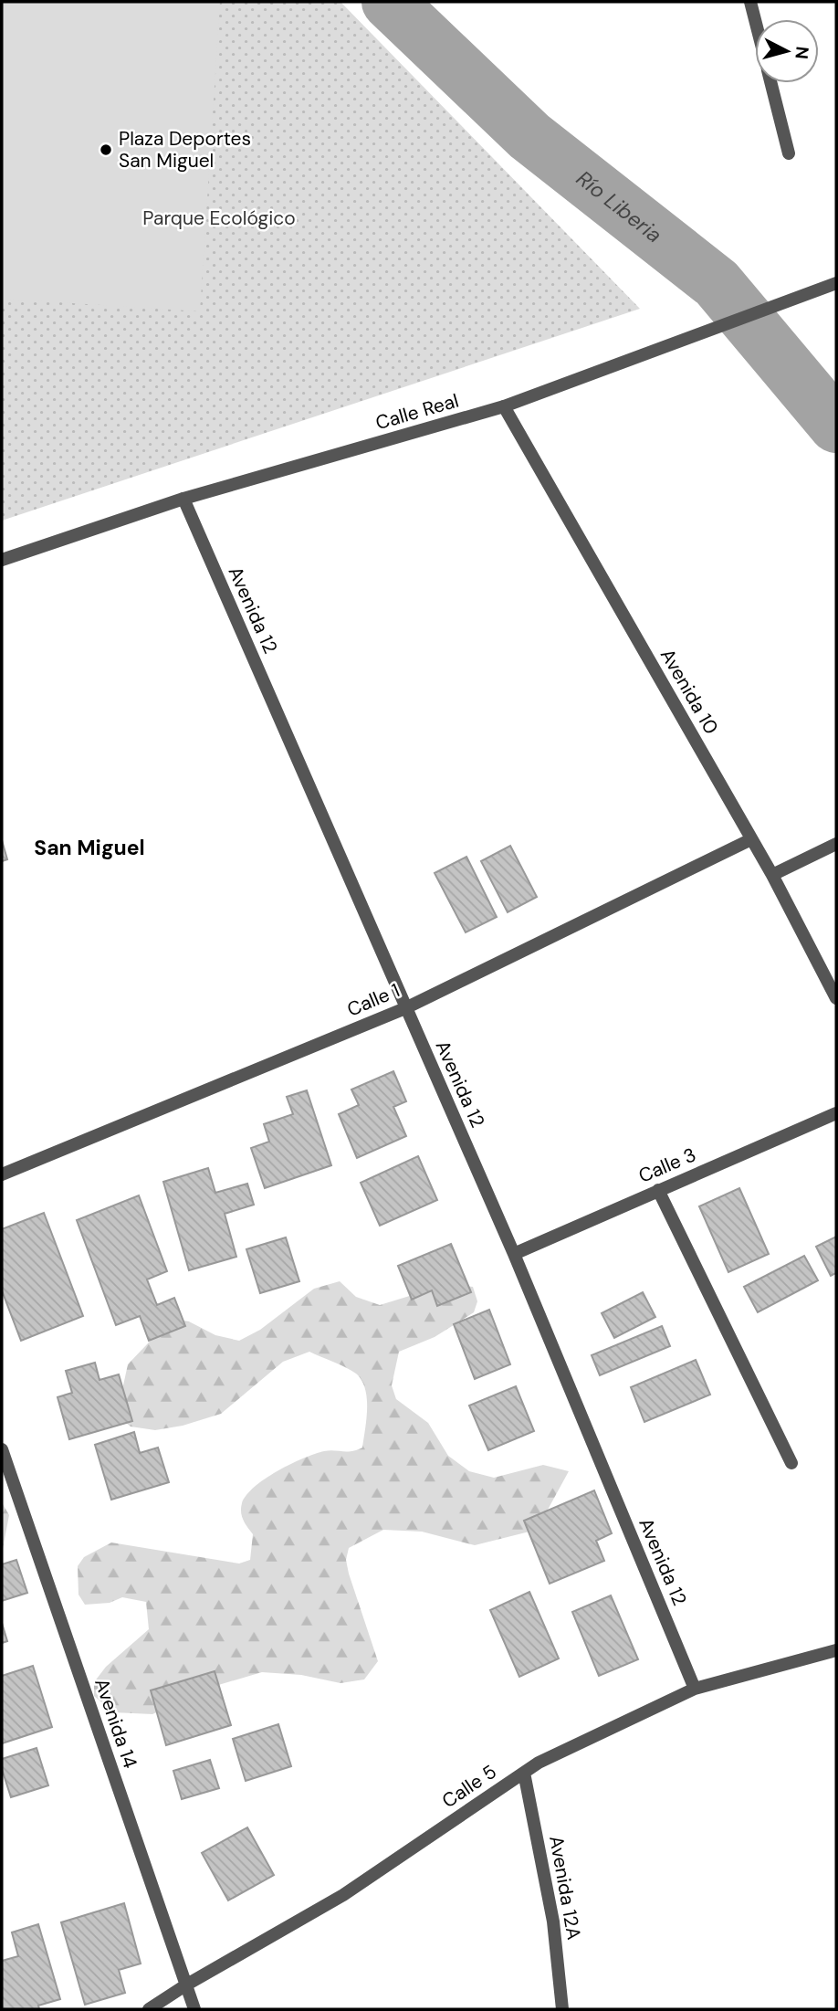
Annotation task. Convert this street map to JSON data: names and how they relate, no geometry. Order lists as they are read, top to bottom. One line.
{"streets":{"street":["Calle Real","Avenida 12","Avenida 10","Calle 1","Calle 3","Avenida 14","Calle 5","Avenida 12A"]},"crossings":[["Calle Real","Avenida 12"],["Calle Real","Avenida 10"],["Avenida 12","Calle 1"],["Avenida 12","Calle 3"],["Avenida 12","Calle 5"],["Avenida 10","Calle 1"],["Avenida 14","Calle 5"],["Calle 5","Avenida 12A"]],"districts":["San Miguel"],"water":["Río Liberia"],"parks":["Parque Ecológico"],"places":["Plaza Deportes San Miguel"],"north":"right"}
